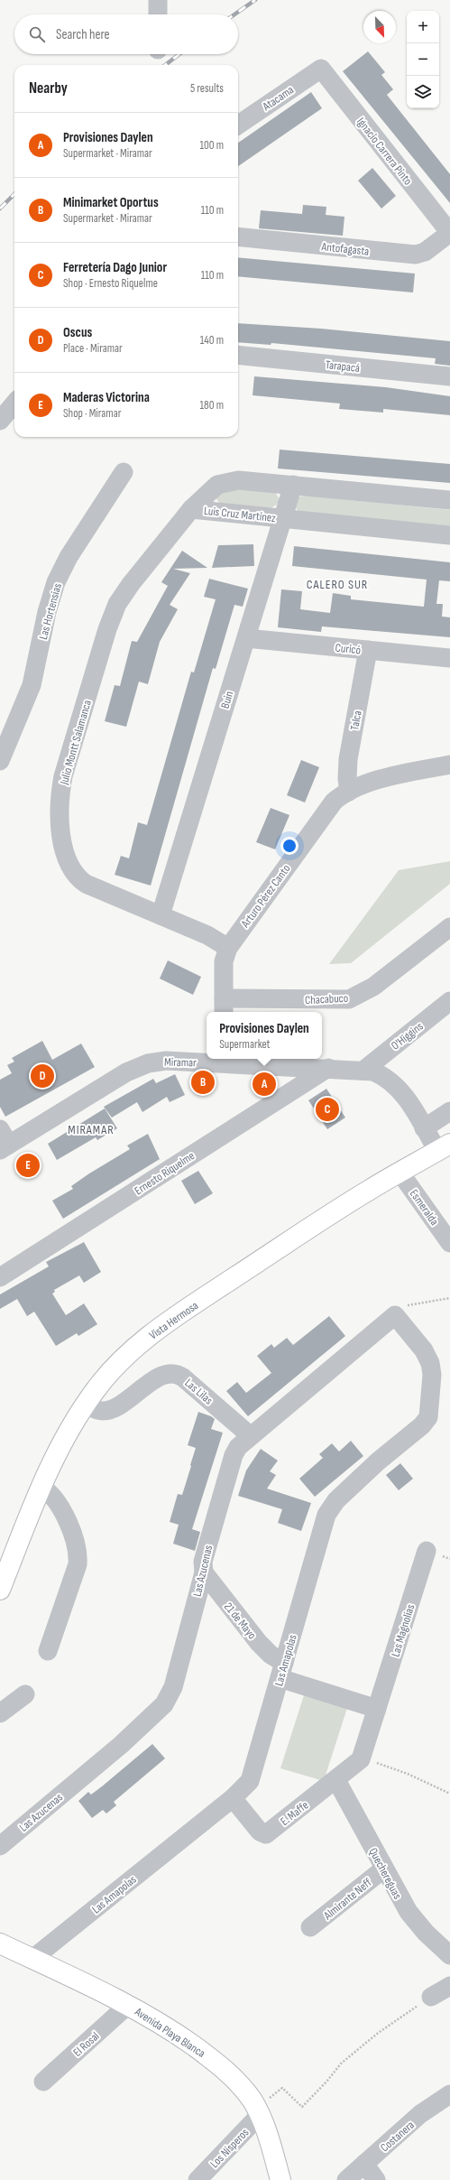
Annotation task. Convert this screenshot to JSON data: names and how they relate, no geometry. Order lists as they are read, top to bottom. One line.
{"streets":{"main road":["Vista Hermosa","Avenida Playa Blanca"],"street":["Atacama","Ignacio Carrera Pinto","Antofagasta","Tarapacá","Luis Cruz Martínez","Las Hortensias","Curicó","Buin","Talca","Julio Montt Salamanca","Arturo Pérez Canto","Chacabuco","O'Higgins","Miramar","Ernesto Riquelme","Esmeralda","Las Lilas","Las Azucenas","21 de Mayo","Las Magnolias","Las Amapolas","E. Maffe","Quechereguas","Almirante Neff","El Rosal","Costanera","Los Nísperos"]},"crossings":[["Atacama","Ignacio Carrera Pinto"],["Ignacio Carrera Pinto","Antofagasta"],["Luis Cruz Martínez","Buin"],["Luis Cruz Martínez","Julio Montt Salamanca"],["Curicó","Buin"],["Curicó","Talca"],["Buin","Julio Montt Salamanca"],["Talca","Arturo Pérez Canto"],["Julio Montt Salamanca","Arturo Pérez Canto"],["Arturo Pérez Canto","Chacabuco"],["O'Higgins","Miramar"],["Miramar","Ernesto Riquelme"],["Miramar","Vista Hermosa"],["Esmeralda","Vista Hermosa"],["Vista Hermosa","Las Lilas"],["Las Lilas","Las Azucenas"],["Las Azucenas","21 de Mayo"],["Las Azucenas","Las Amapolas"],["21 de Mayo","Las Amapolas"],["Las Magnolias","E. Maffe"],["Las Amapolas","E. Maffe"],["Las Amapolas","Avenida Playa Blanca"],["E. Maffe","Quechereguas"],["Quechereguas","Almirante Neff"],["Avenida Playa Blanca","El Rosal"],["Avenida Playa Blanca","Los Nísperos"]],"districts":["CALERO SUR","MIRAMAR"],"north":"bottom right","page":{"map_buttons":["+","−"],"search":"Search here","heading":["Nearby","5 results"],"list":[{"mark":"A","name":"Provisiones Daylen","note":"Supermarket · Miramar","value":"100 m"},{"mark":"B","name":"Minimarket Oportus","note":"Supermarket · Miramar","value":"110 m"},{"mark":"C","name":"Ferretería Dago Junior","note":"Shop · Ernesto Riquelme","value":"110 m"},{"mark":"D","name":"Oscus","note":"Place · Miramar","value":"140 m"},{"mark":"E","name":"Maderas Victorina","note":"Shop · Miramar","value":"180 m"}],"popup":["Provisiones Daylen","Supermarket"],"pins":["D","B","A","C","E"]}}
